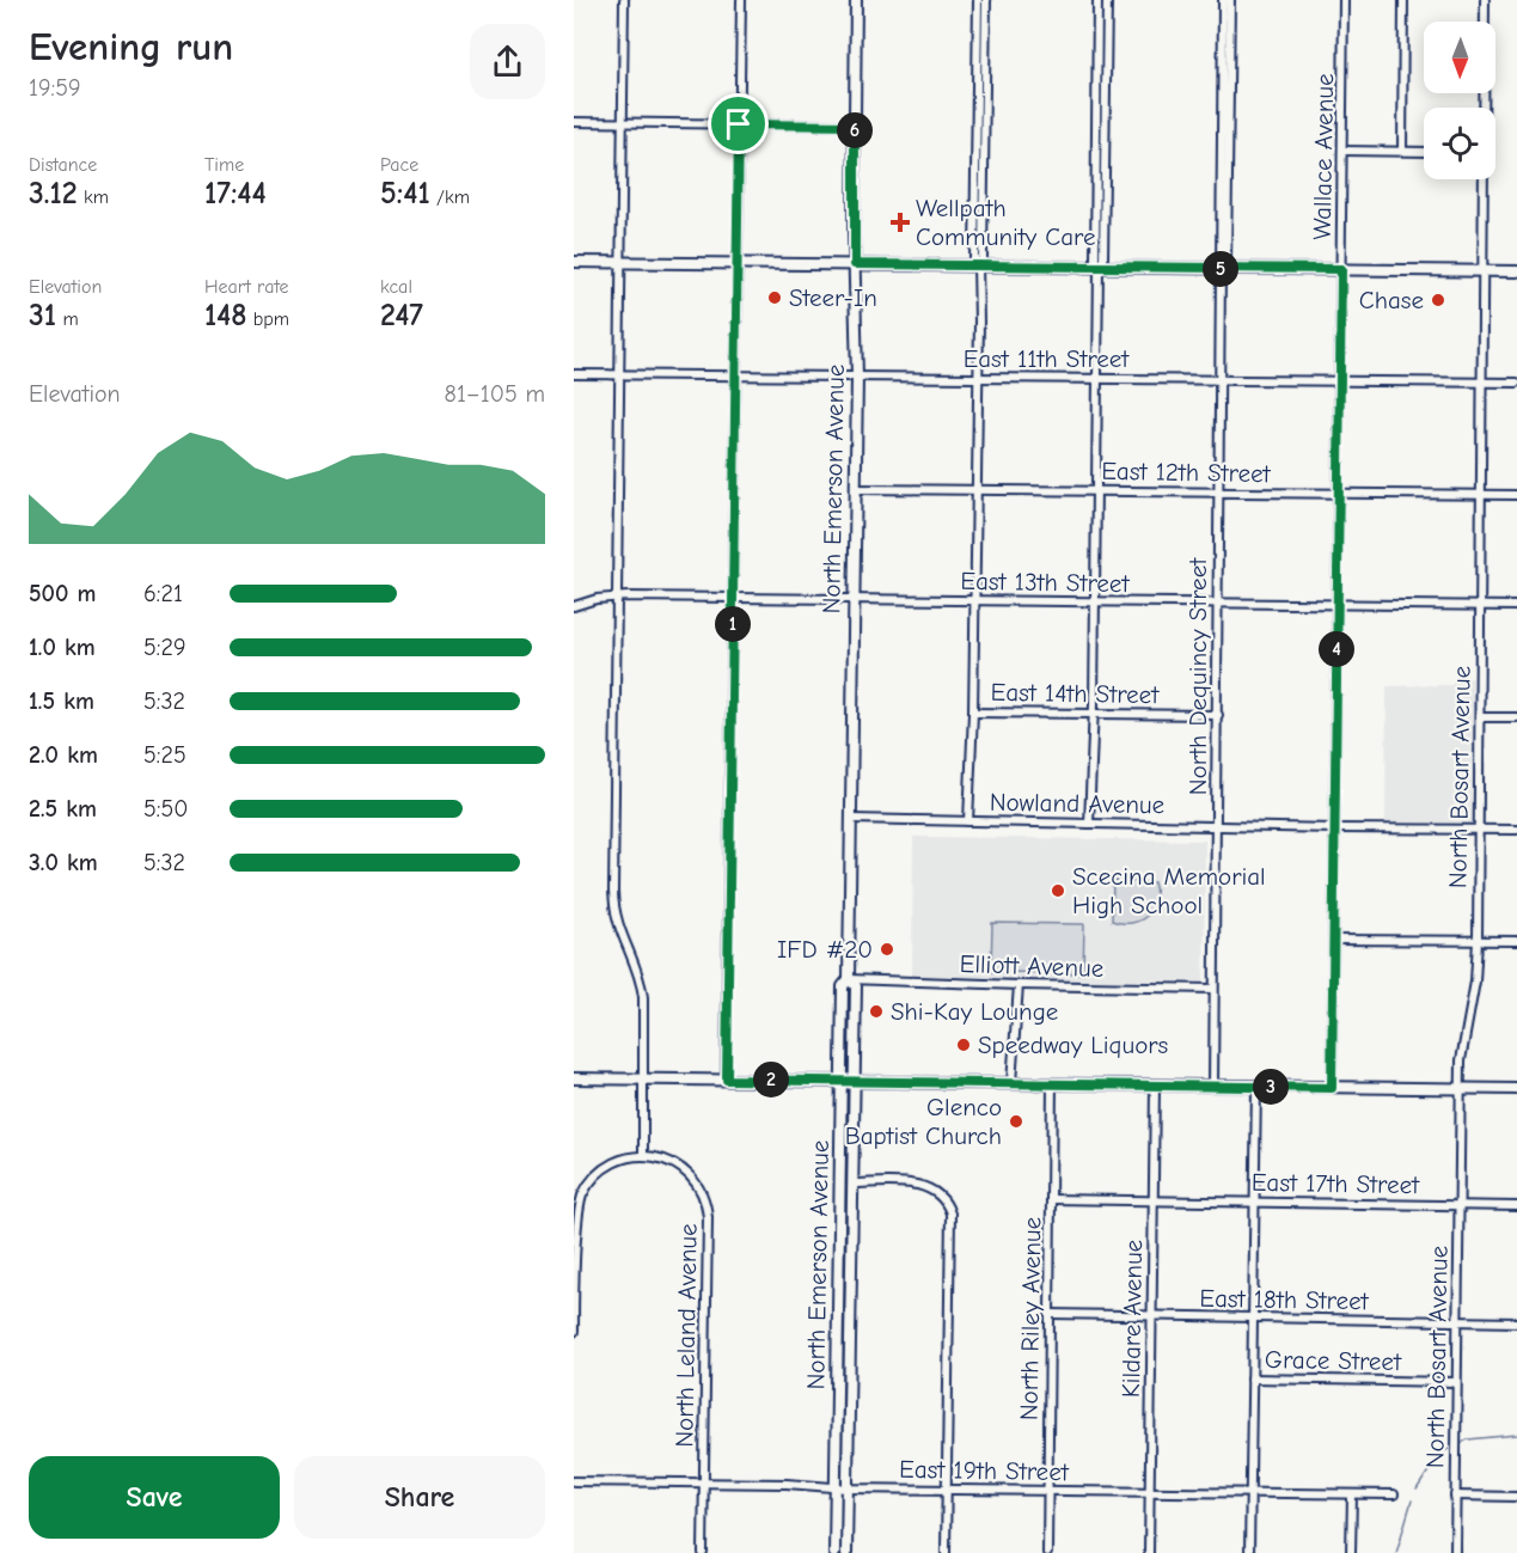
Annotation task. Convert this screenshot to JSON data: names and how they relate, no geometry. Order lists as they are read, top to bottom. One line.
{"streets":{"main road":["North Emerson Avenue"],"street":["Wallace Avenue","East 11th Street","East 12th Street","East 13th Street","North Dequincy Street","East 14th Street","North Bosart Avenue","Nowland Avenue","Elliott Avenue","East 17th Street","East 18th Street","North Riley Avenue","Kildare Avenue","North Leland Avenue","Grace Street","East 19th Street"]},"crossings":[["Wallace Avenue","East 11th Street"],["Wallace Avenue","East 12th Street"],["Wallace Avenue","East 13th Street"],["Wallace Avenue","Nowland Avenue"],["East 11th Street","North Emerson Avenue"],["East 11th Street","North Dequincy Street"],["East 11th Street","North Bosart Avenue"],["East 12th Street","North Emerson Avenue"],["East 12th Street","North Dequincy Street"],["East 12th Street","North Bosart Avenue"],["North Emerson Avenue","East 13th Street"],["North Emerson Avenue","Nowland Avenue"],["North Emerson Avenue","Elliott Avenue"],["North Emerson Avenue","East 19th Street"],["East 13th Street","North Dequincy Street"],["East 13th Street","North Bosart Avenue"],["North Dequincy Street","East 14th Street"],["North Dequincy Street","Nowland Avenue"],["North Dequincy Street","Elliott Avenue"],["North Bosart Avenue","Nowland Avenue"],["North Bosart Avenue","East 17th Street"],["North Bosart Avenue","East 18th Street"],["North Bosart Avenue","Grace Street"],["East 17th Street","North Riley Avenue"],["East 17th Street","Kildare Avenue"],["East 18th Street","North Riley Avenue"],["East 18th Street","Kildare Avenue"],["North Riley Avenue","East 19th Street"],["Kildare Avenue","East 19th Street"],["North Leland Avenue","East 19th Street"]],"places":{"health":["Wellpath Community Care"],"other":["Steer-In","Chase","Scecina Memorial High School","IFD #20","Shi-Kay Lounge","Speedway Liquors","Glenco Baptist Church"]},"north":"bottom","page":{"heading":["Evening run","19:59"],"pins":["6","5","1","4","2","3"],"stats":[["Distance","3.12 km"],["Time","17:44"],["Pace","5:41 /km"],["Elevation","31 m"],["Heart rate","148 bpm"],["kcal","247"]],"chart":["Elevation","81–105 m"],"list":[{"name":"500 m","note":"6:21"},{"name":"1.0 km","note":"5:29"},{"name":"1.5 km","note":"5:32"},{"name":"2.0 km","note":"5:25"},{"name":"2.5 km","note":"5:50"},{"name":"3.0 km","note":"5:32"}],"buttons":["Save","Share"]}}
